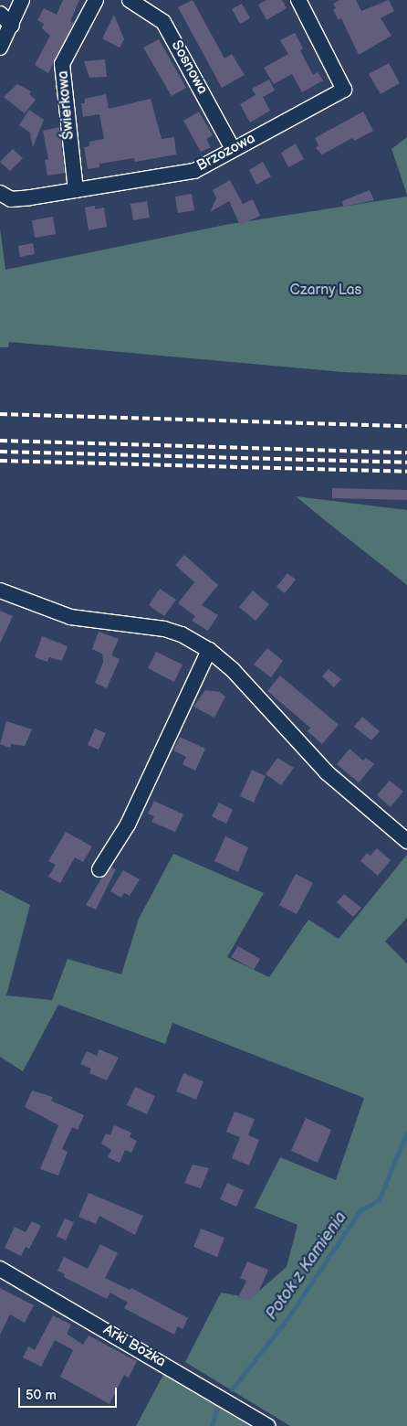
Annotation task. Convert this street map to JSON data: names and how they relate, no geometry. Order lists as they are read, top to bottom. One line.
{"streets":{"street":["Sosnowa","Świerkowa","Brzozowa","Arki Bożka"]},"crossings":[["Sosnowa","Brzozowa"],["Świerkowa","Brzozowa"]],"water":["Potok z Kamienia"],"parks":["Czarny Las"],"scale_bar":"50 m"}
